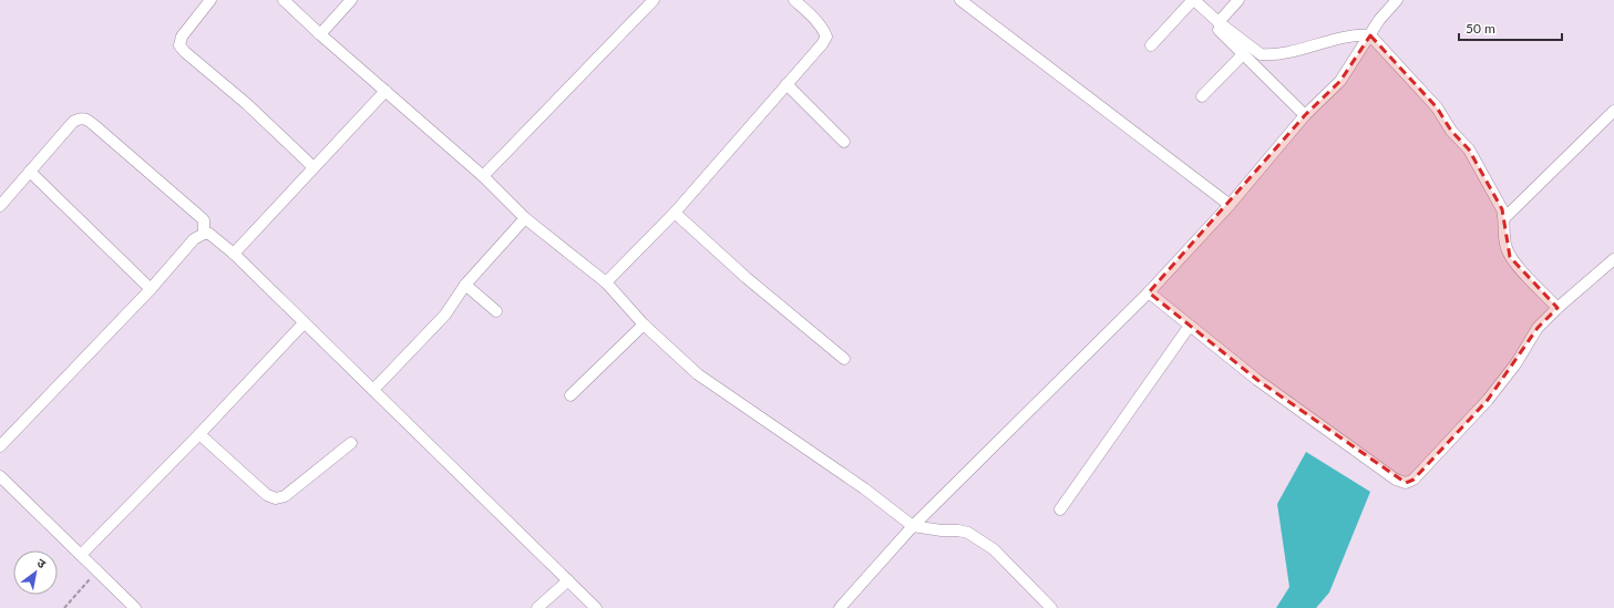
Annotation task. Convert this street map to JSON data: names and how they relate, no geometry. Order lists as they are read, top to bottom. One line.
{"scale_bar":"50 m","north":"top right"}
